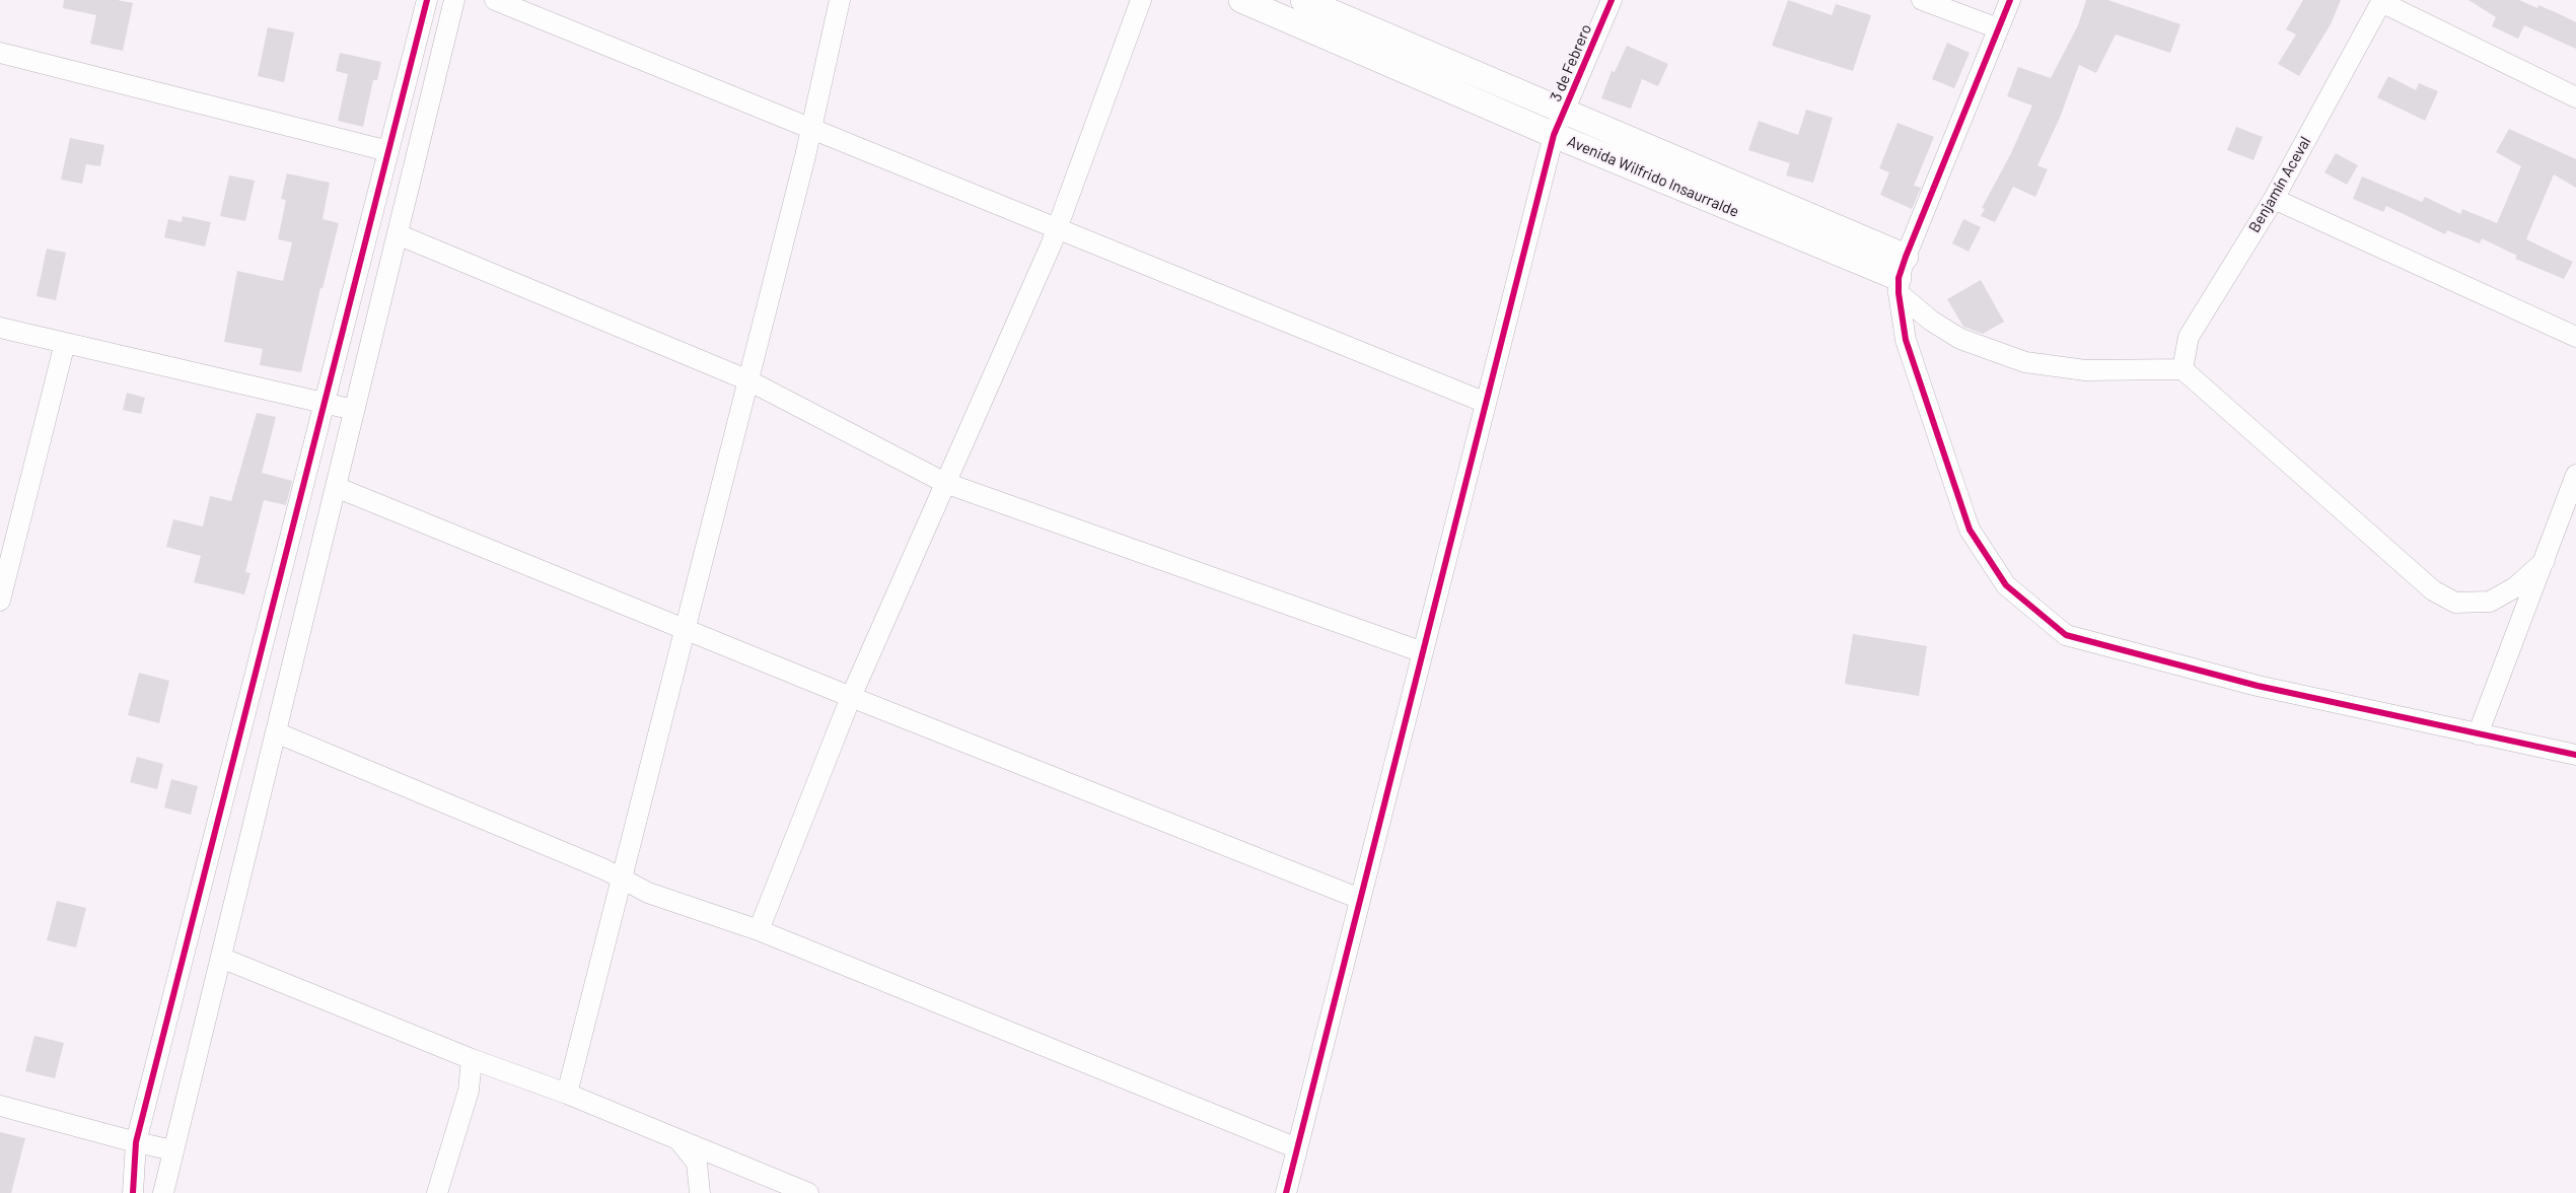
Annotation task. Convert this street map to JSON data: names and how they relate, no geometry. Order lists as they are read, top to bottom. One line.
{"streets":{"street":["3 de Febrero","Avenida Wilfrido Insaurralde","Benjamín Aceval"]},"crossings":[["3 de Febrero","Avenida Wilfrido Insaurralde"]]}
